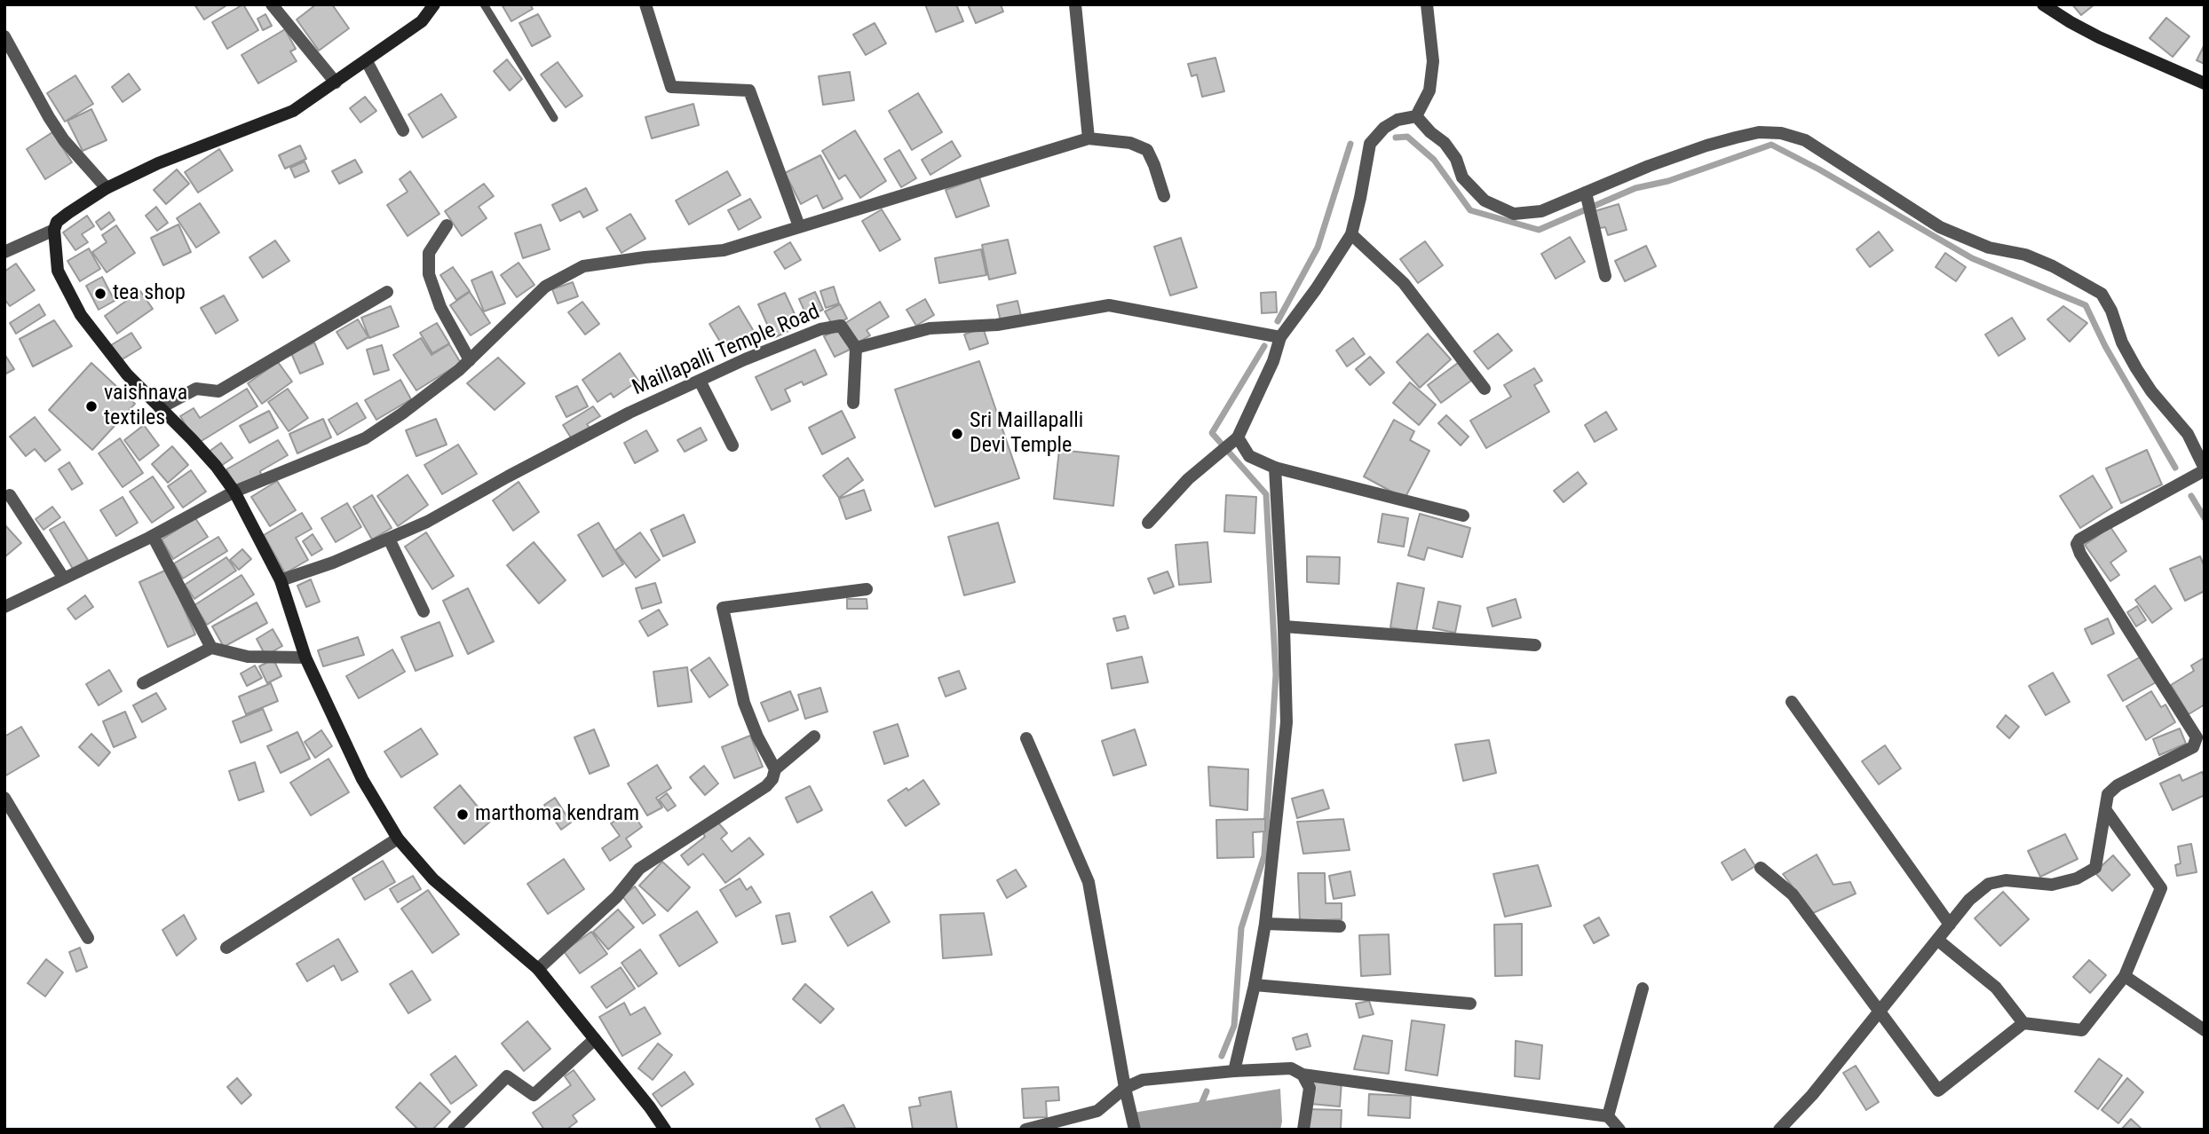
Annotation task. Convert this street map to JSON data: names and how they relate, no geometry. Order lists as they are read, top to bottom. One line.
{"streets":{"street":["Maillapalli Temple Road"]},"places":["tea shop","vaishnava textiles","Sri Maillapalli Devi Temple","marthoma kendram"]}
